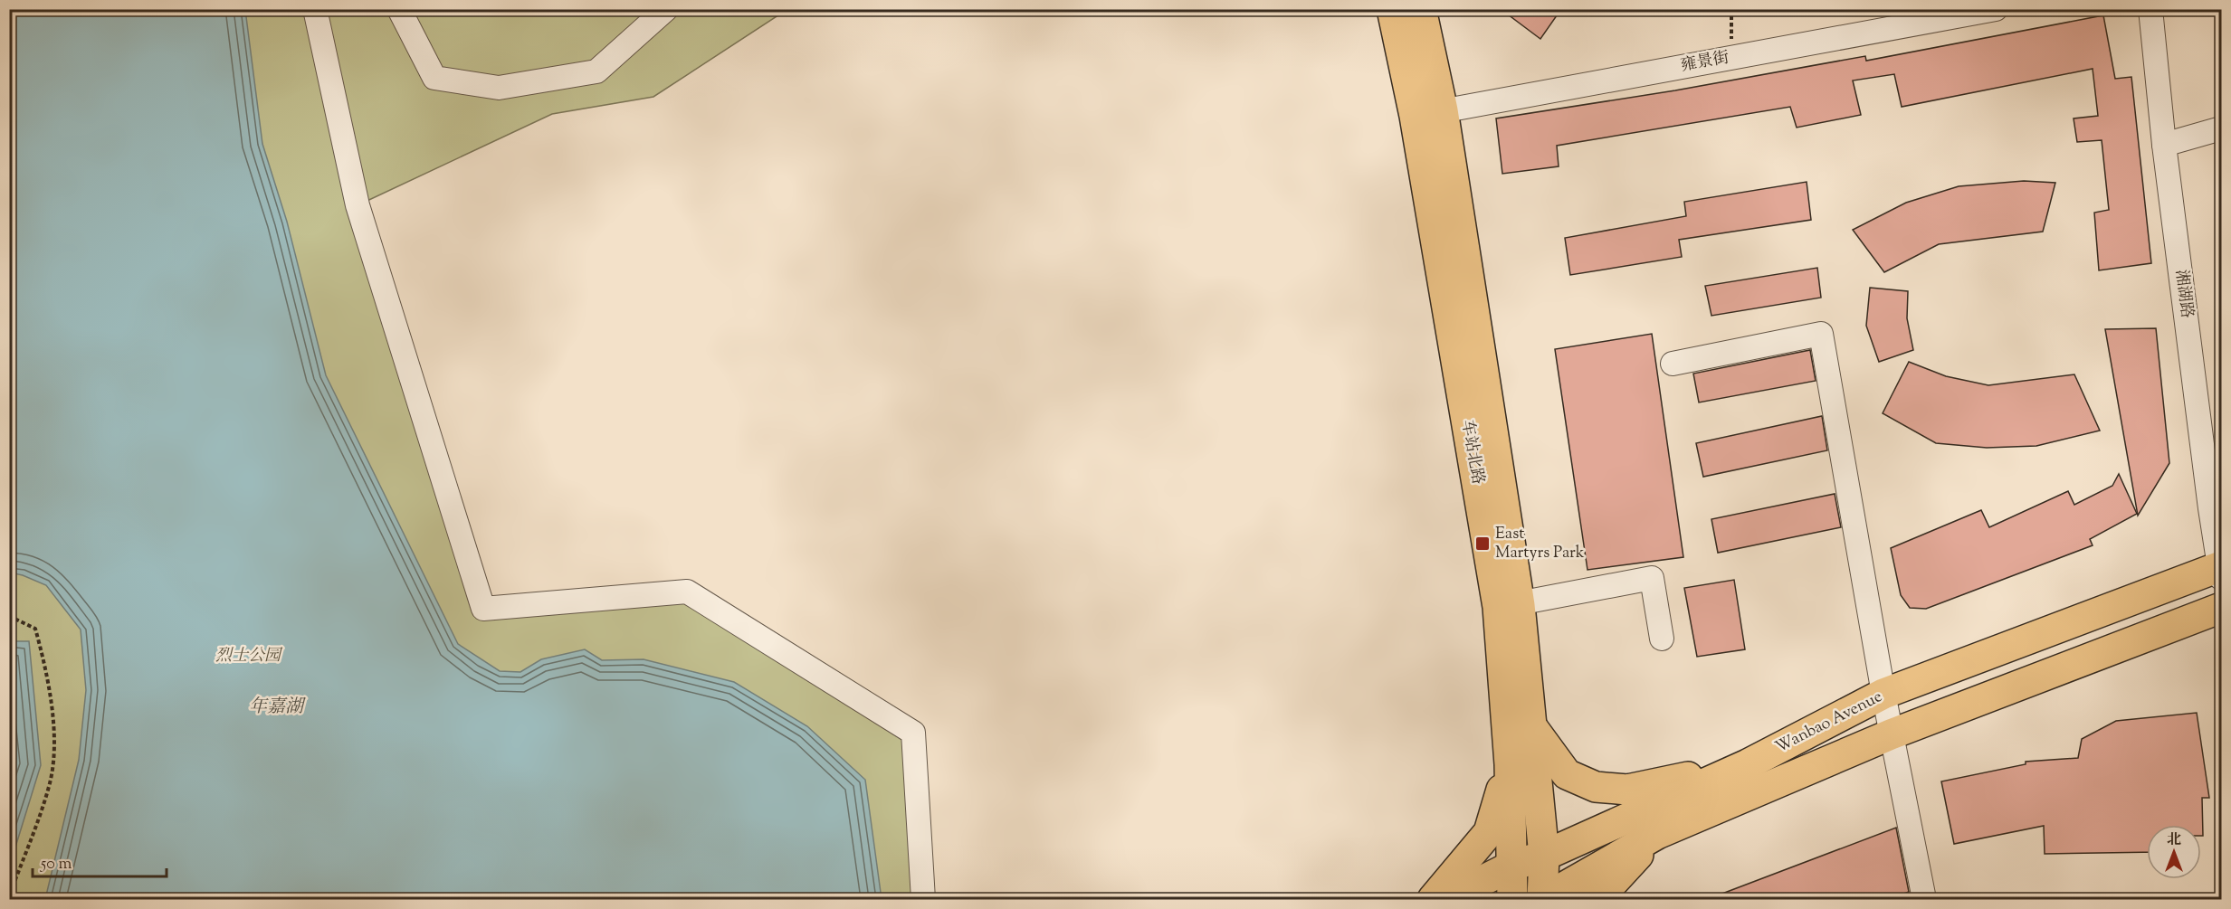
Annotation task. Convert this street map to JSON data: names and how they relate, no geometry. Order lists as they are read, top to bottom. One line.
{"streets":{"main road":["车站北路","Wanbao Avenue"],"street":["雍景街","湘湖路"]},"crossings":[["雍景街","车站北路"],["湘湖路","Wanbao Avenue"],["车站北路","Wanbao Avenue"]],"water":["年嘉湖"],"parks":["烈士公园"],"places":{"transit":["East Martyrs Park"]},"scale_bar":"50 m","north":"top"}
